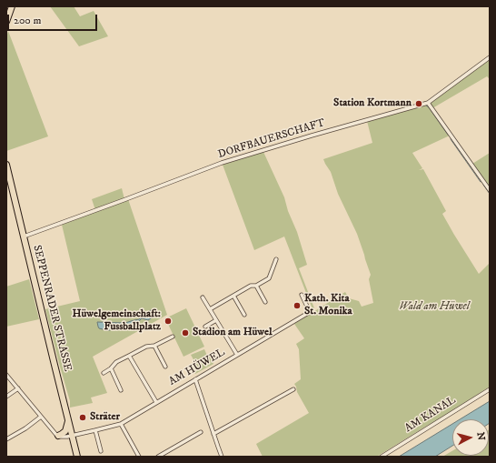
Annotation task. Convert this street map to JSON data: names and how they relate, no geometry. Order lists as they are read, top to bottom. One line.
{"streets":{"main road":["SEPPENRADER STRASSE"],"street":["DORFBAUERSCHAFT","AM HÜWEL","AM KANAL"]},"crossings":[["DORFBAUERSCHAFT","SEPPENRADER STRASSE"],["SEPPENRADER STRASSE","AM HÜWEL"]],"parks":["Wald am Hüwel"],"places":["Station Kortmann","Kath. Kita St. Monika","Hüwelgemeinschaft: Fussballplatz","Stadion am Hüwel","Sträter"],"scale_bar":"200 m","north":"right"}
